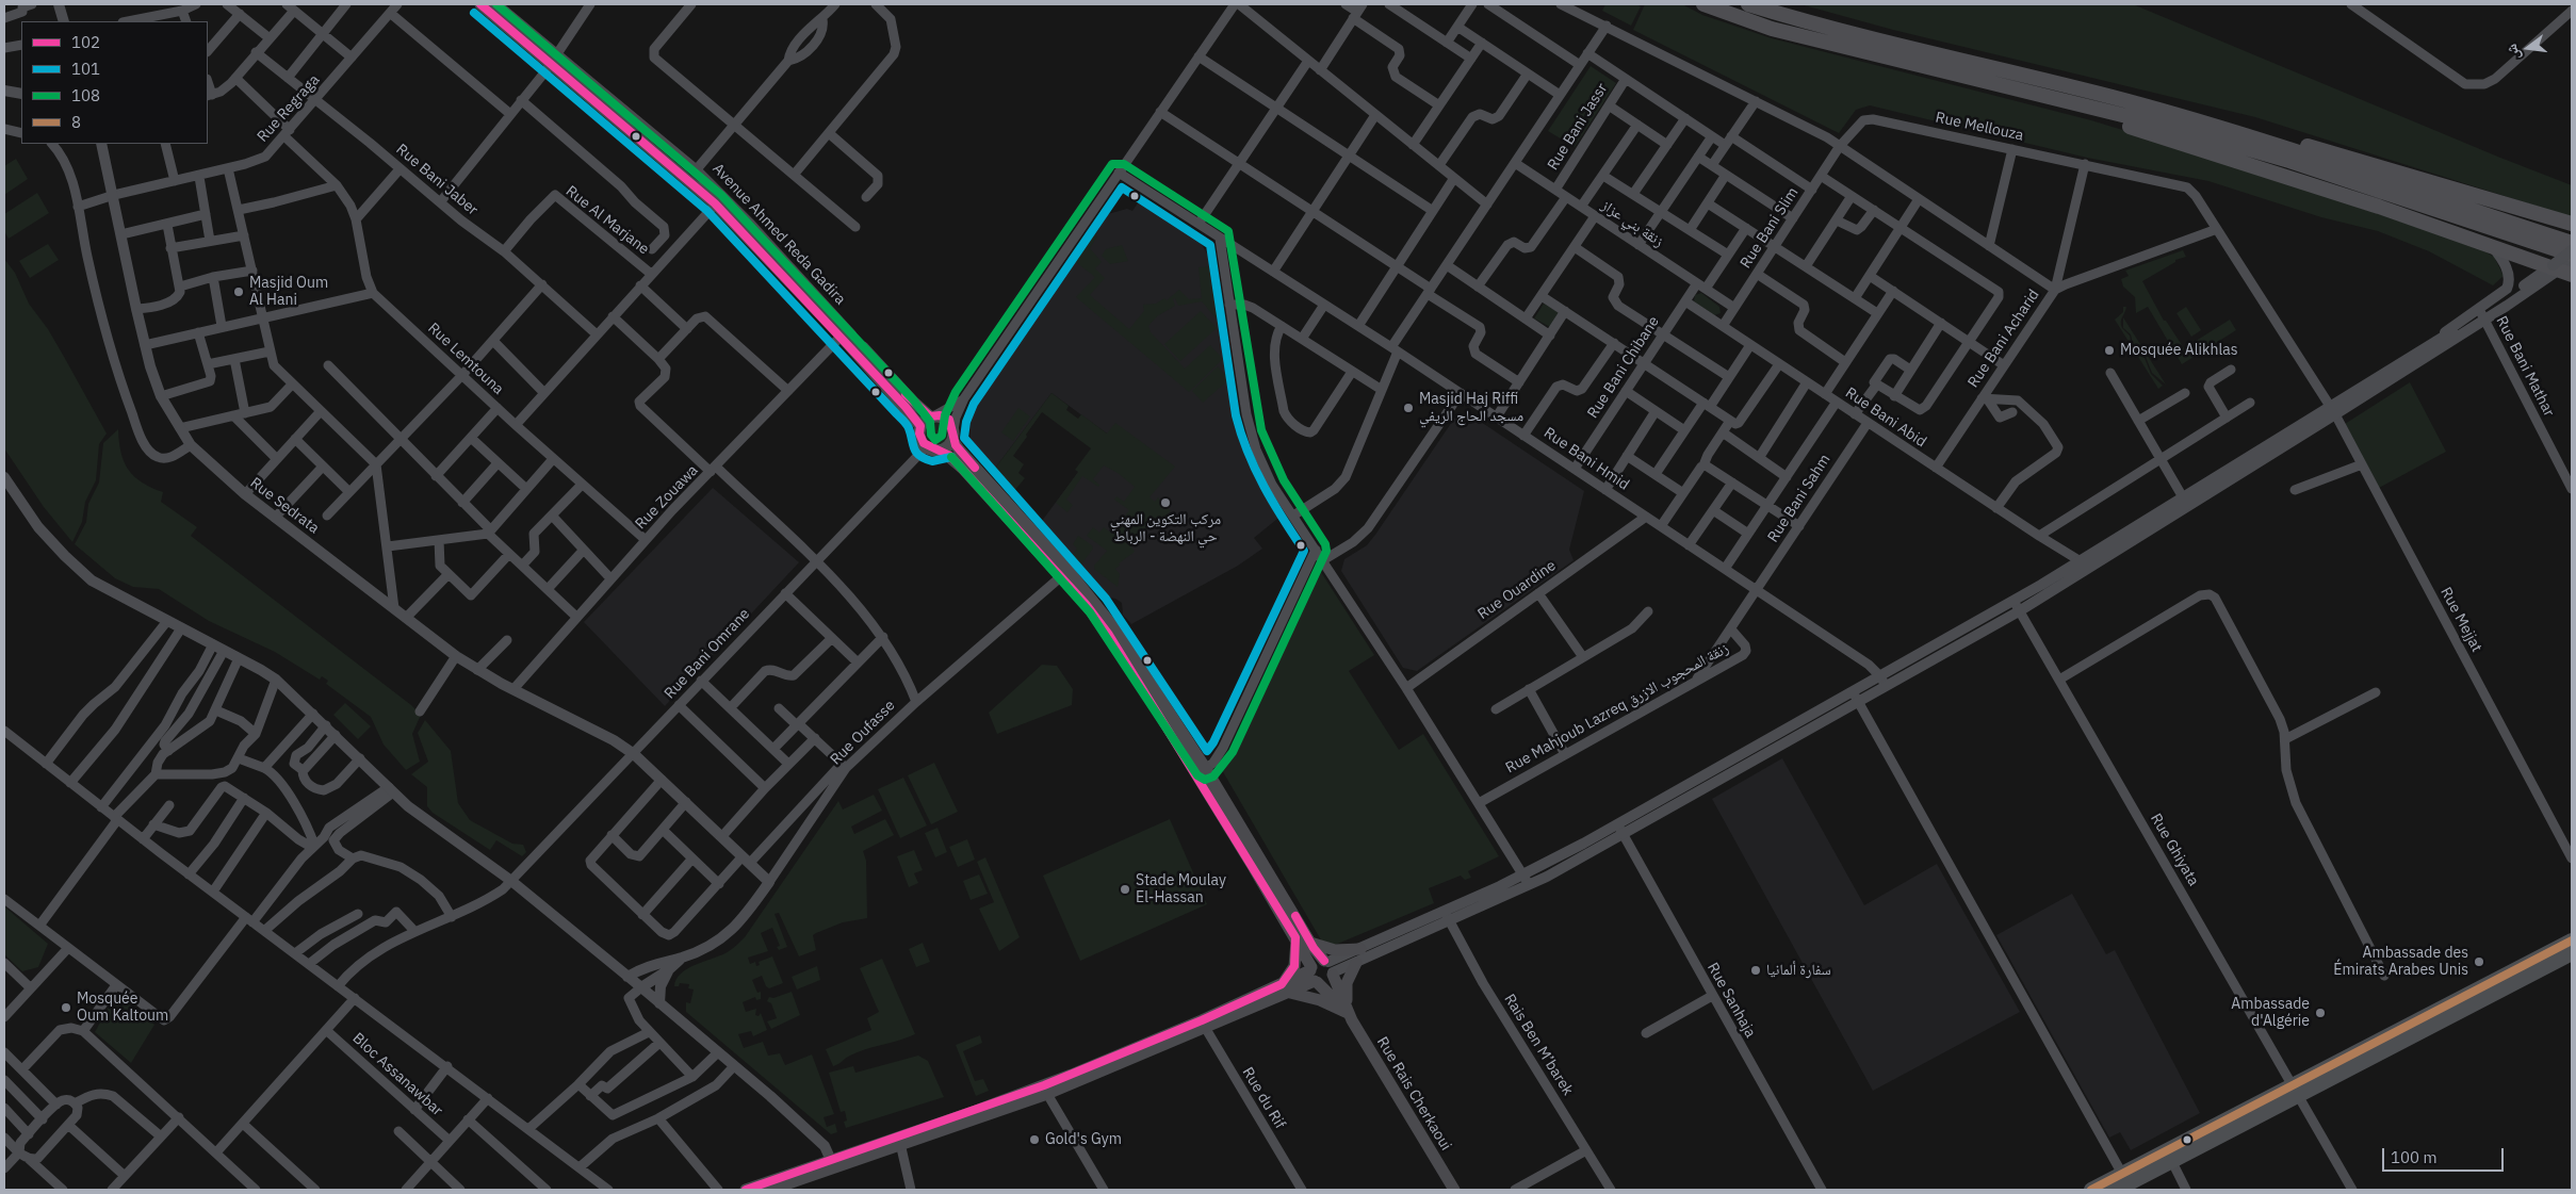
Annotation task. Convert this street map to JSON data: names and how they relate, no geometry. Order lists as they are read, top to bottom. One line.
{"streets":{"main road":["Avenue Ahmed Reda Gadira","Rue Rais Cherkaoui"],"street":["Rue Regraga","Rue Bani Jassr","Rue Mellouza","Rue Bani Jaber","Rue Al Marjane","زنقة بني عزاز","Rue Bani Slim","Rue Bani Acharid","Rue Lemtouna","Rue Bani Mathar","Rue Bani Chibane","Rue Bani Abid","Rue Bani Hmid","Rue Zouawa","Rue Bani Sahm","Rue Sedrata","Rue Ouardine","Rue Mejjat","Rue Bani Omrane","Rue Mahjoub Lazreq زنقة المحجوب الازرق","Rue Oufasse","Rue Ghiyata","Rue Sanhaja","Rais Ben M’barek","Bloc Assanawbar","Rue du Rif"]},"crossings":[["Rue Regraga","Rue Bani Jaber"],["Rue Regraga","Rue Lemtouna"],["Rue Regraga","Rue Sedrata"],["Rue Bani Jassr","زنقة بني عزاز"],["Rue Mellouza","Rue Bani Slim"],["Rue Mellouza","Rue Bani Acharid"],["Rue Mellouza","Rue Mejjat"],["Rue Bani Jaber","Rue Al Marjane"],["زنقة بني عزاز","Rue Bani Slim"],["زنقة بني عزاز","Rue Bani Chibane"],["Rue Bani Slim","Rue Bani Abid"],["Avenue Ahmed Reda Gadira","Rue Zouawa"],["Avenue Ahmed Reda Gadira","Rue Bani Omrane"],["Rue Bani Acharid","Rue Bani Abid"],["Rue Lemtouna","Rue Zouawa"],["Rue Bani Chibane","Rue Bani Abid"],["Rue Bani Chibane","Rue Bani Hmid"],["Rue Bani Abid","Rue Bani Sahm"],["Rue Bani Hmid","Rue Bani Sahm"],["Rue Bani Hmid","Rue Ouardine"],["Rue Zouawa","Rue Sedrata"],["Rue Bani Sahm","Rue Mahjoub Lazreq زنقة المحجوب الازرق"],["Rue Sedrata","Rue Bani Omrane"],["Rue Sedrata","Rue Oufasse"]],"places":["Masjid Oum Al Hani","Mosquée Alikhlas","Masjid Haj Riffi مسجد الحاج الريفي","مركب التكوين المهني حي النهضة - الرباط","Stade Moulay El-Hassan","Ambassade des Émirats Arabes Unis","سفارة ألمانيا","Mosquée Oum Kaltoum","Ambassade d'Algérie","Gold's Gym"],"lines":["transit line 102","transit line 108","transit line 101","transit line 8"],"legend":["102","101","108","8"],"scale_bar":"100 m","north":"left"}
